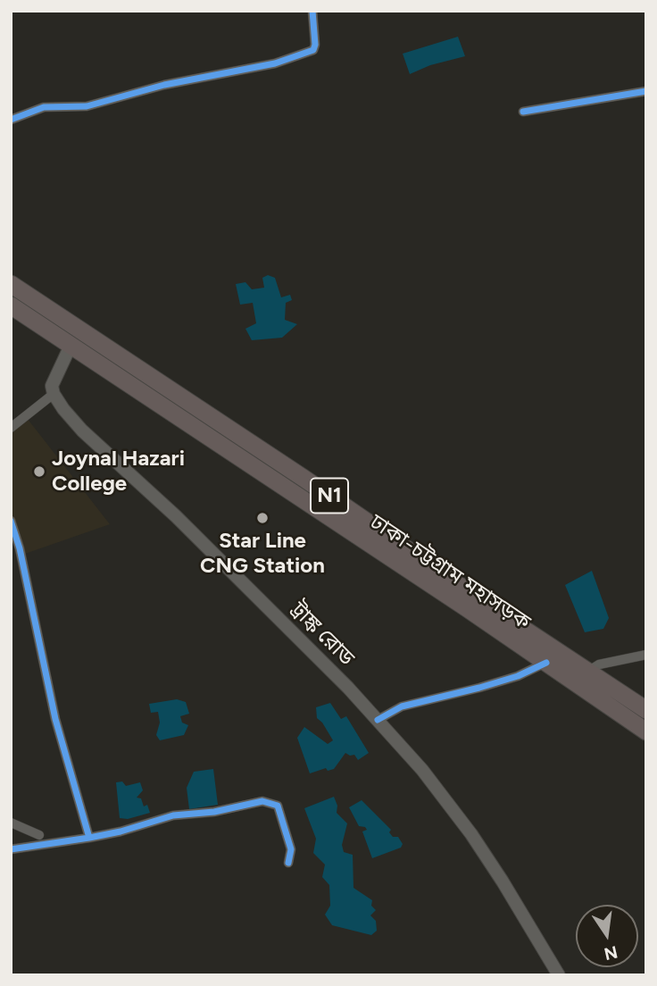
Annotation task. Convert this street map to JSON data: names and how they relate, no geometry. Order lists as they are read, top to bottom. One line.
{"streets":{"highway":["N1","ঢাকা-চট্টগ্রাম মহাসড়ক"],"main road":["ট্রাঙ্ক রোড"]},"places":["Joynal Hazari College","Star Line CNG Station"],"north":"bottom"}
